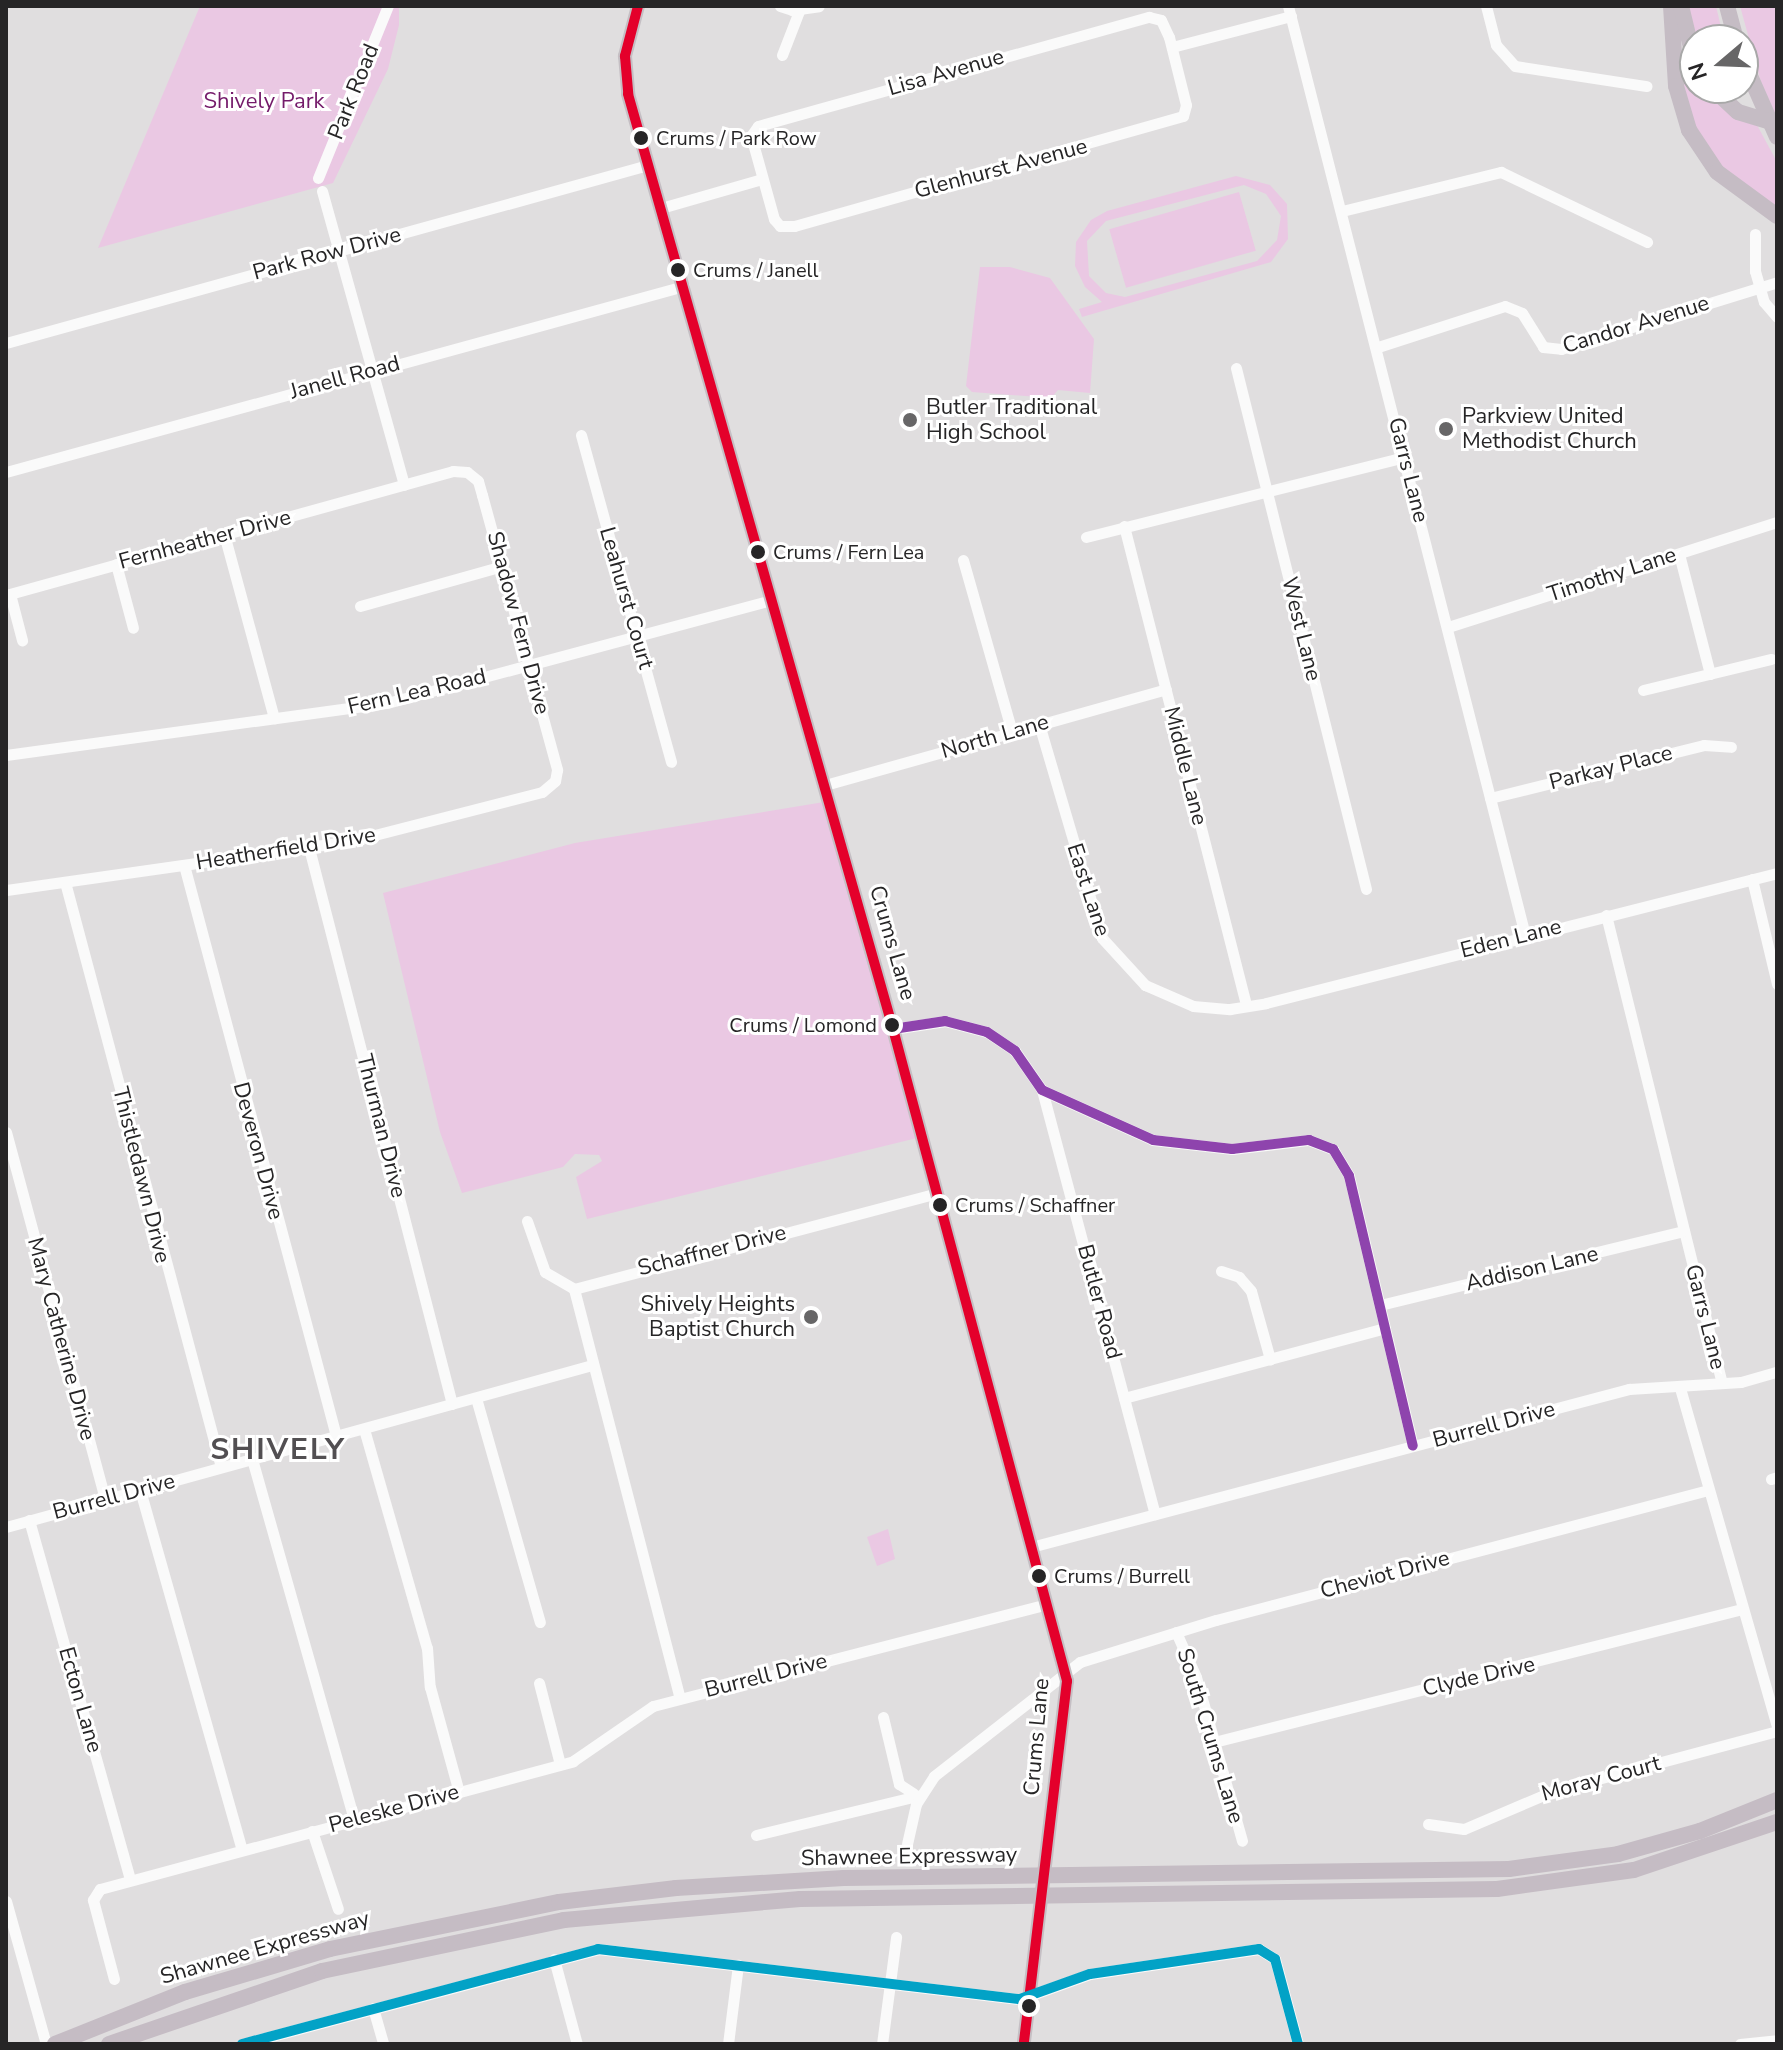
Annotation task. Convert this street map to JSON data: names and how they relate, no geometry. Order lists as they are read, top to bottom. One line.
{"streets":{"highway":["Shawnee Expressway"],"main road":["Crums Lane"],"street":["Lisa Avenue","Park Road","Glenhurst Avenue","Park Row Drive","Candor Avenue","Janell Road","Garrs Lane","Fernheather Drive","Timothy Lane","Leahurst Court","Shadow Fern Drive","West Lane","Fern Lea Road","North Lane","Middle Lane","Parkay Place","Heatherfield Drive","East Lane","Eden Lane","Thurman Drive","Deveron Drive","Thistledawn Drive","Schaffner Drive","Addison Lane","Butler Road","Mary Catherine Drive","Burrell Drive","Cheviot Drive","Clyde Drive","Ecton Lane","South Crums Lane","Moray Court","Peleske Drive"]},"crossings":[["Lisa Avenue","Glenhurst Avenue"],["Park Row Drive","Crums Lane"],["Candor Avenue","Garrs Lane"],["Janell Road","Crums Lane"],["Garrs Lane","Timothy Lane"],["Garrs Lane","Parkay Place"],["Garrs Lane","Eden Lane"],["Garrs Lane","Addison Lane"],["Garrs Lane","Burrell Drive"],["Garrs Lane","Cheviot Drive"],["Garrs Lane","Clyde Drive"],["Garrs Lane","Moray Court"],["Fernheather Drive","Shadow Fern Drive"],["Leahurst Court","Fern Lea Road"],["Shadow Fern Drive","Fern Lea Road"],["Shadow Fern Drive","Heatherfield Drive"],["Fern Lea Road","Crums Lane"],["North Lane","Middle Lane"],["North Lane","East Lane"],["North Lane","Crums Lane"],["Middle Lane","East Lane"],["Middle Lane","Eden Lane"],["Heatherfield Drive","Thurman Drive"],["Heatherfield Drive","Deveron Drive"],["Heatherfield Drive","Thistledawn Drive"],["East Lane","Eden Lane"],["Crums Lane","Schaffner Drive"],["Crums Lane","Burrell Drive"],["Crums Lane","Cheviot Drive"],["Thurman Drive","Burrell Drive"],["Deveron Drive","Burrell Drive"],["Thistledawn Drive","Burrell Drive"],["Schaffner Drive","Burrell Drive"],["Butler Road","Burrell Drive"],["Mary Catherine Drive","Burrell Drive"],["Burrell Drive","Ecton Lane"],["Burrell Drive","Peleske Drive"],["Cheviot Drive","South Crums Lane"],["Clyde Drive","South Crums Lane"],["Ecton Lane","Peleske Drive"]],"districts":["SHIVELY"],"parks":["Shively Park"],"places":["Crums / Park Row","Crums / Janell","Butler Traditional High School","Parkview United Methodist Church","Crums / Fern Lea","Crums / Lomond","Crums / Schaffner","Shively Heights Baptist Church","Crums / Burrell"],"north":"left"}
